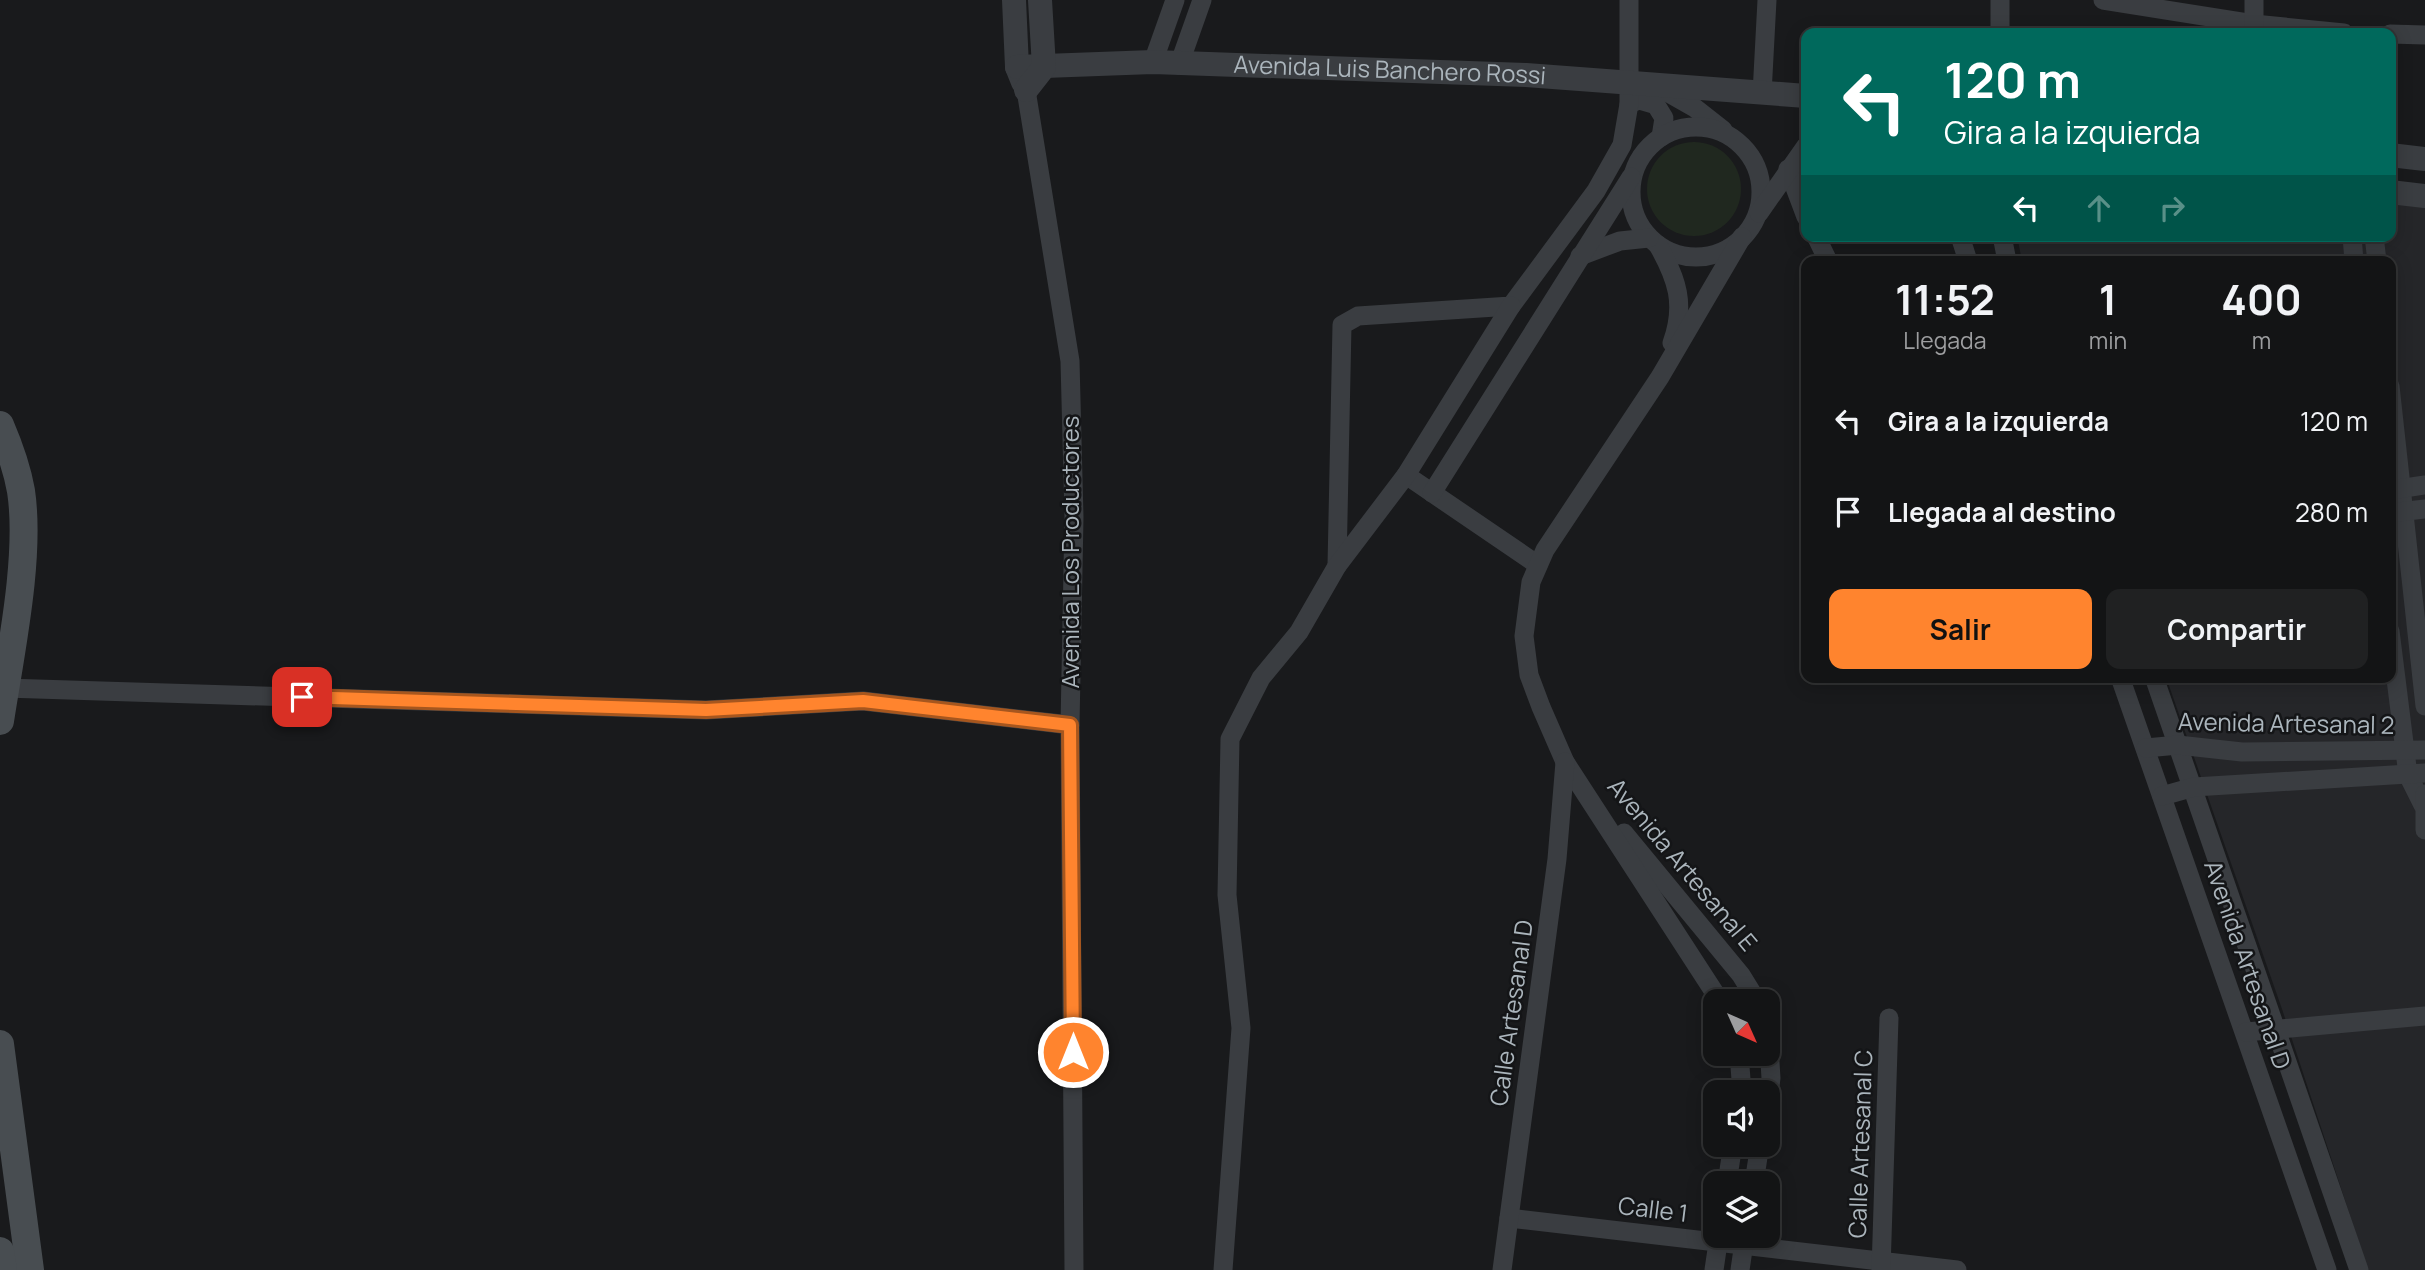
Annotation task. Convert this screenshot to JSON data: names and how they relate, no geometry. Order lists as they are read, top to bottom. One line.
{"streets":{"street":["Avenida Luis Banchero Rossi","Avenida Los Productores","Avenida Artesanal 2","Avenida Artesanal E","Avenida Artesanal D","Calle Artesanal D","Calle Artesanal C","Calle 1"]},"crossings":[["Avenida Luis Banchero Rossi","Avenida Los Productores"],["Avenida Artesanal 2","Avenida Artesanal D"],["Avenida Artesanal E","Calle Artesanal D"],["Calle Artesanal D","Calle 1"],["Calle Artesanal C","Calle 1"]],"north":"bottom right","page":{"turn":["120 m","Gira a la izquierda"],"eta":["11:52","Llegada","1","min","400","m"],"list":[{"name":"Gira a la izquierda","value":"120 m"},{"name":"Llegada al destino","value":"280 m"}],"buttons":["Salir","Compartir"]}}
